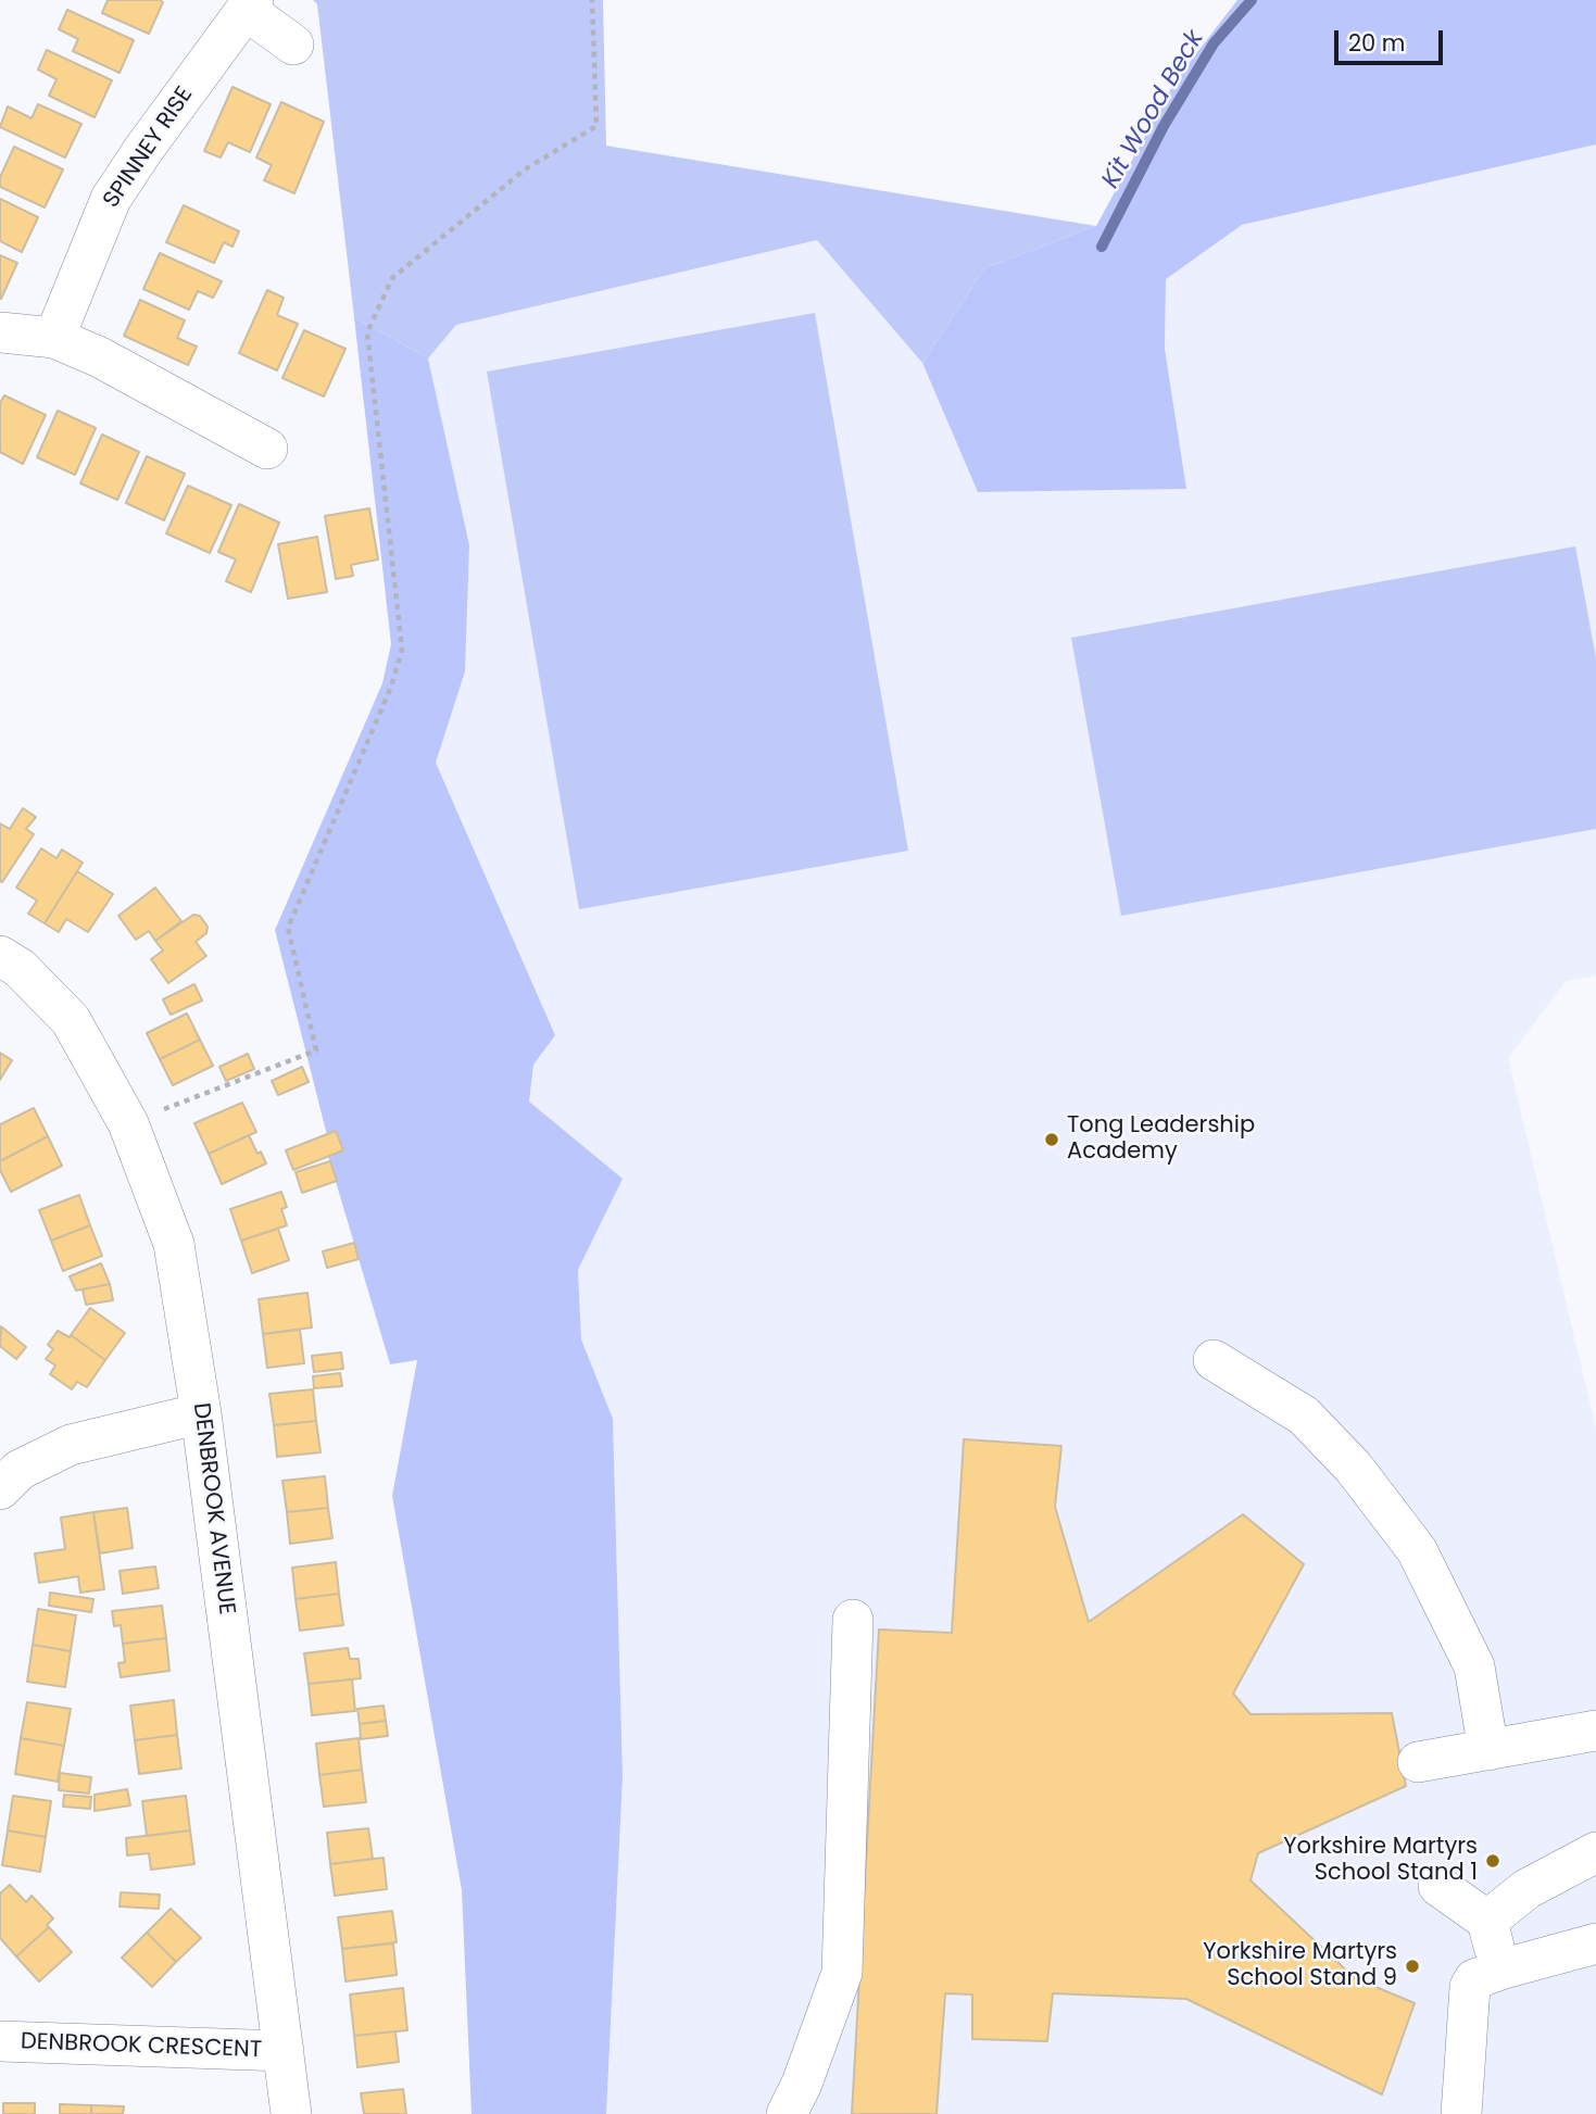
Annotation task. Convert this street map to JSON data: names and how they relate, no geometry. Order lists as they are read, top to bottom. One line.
{"streets":{"street":["SPINNEY RISE","DENBROOK AVENUE","DENBROOK CRESCENT"]},"crossings":[["DENBROOK AVENUE","DENBROOK CRESCENT"]],"water":["Kit Wood Beck"],"places":["Tong Leadership Academy","Yorkshire Martyrs School Stand 1","Yorkshire Martyrs School Stand 9"],"scale_bar":"20 m"}
